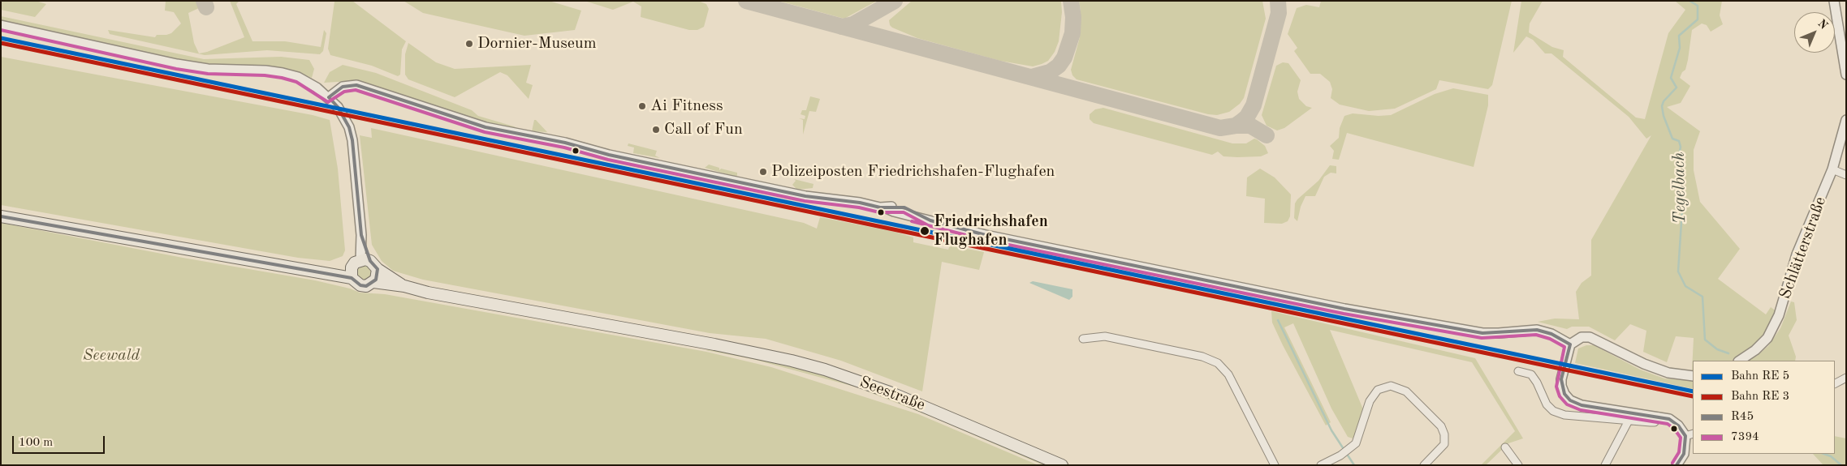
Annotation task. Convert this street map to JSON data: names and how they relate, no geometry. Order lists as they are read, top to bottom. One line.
{"streets":{"main road":["Seestraße"],"street":["Schlätterstraße"]},"water":["Tegelbach"],"parks":["Seewald"],"places":["Dornier-Museum","Ai Fitness","Call of Fun","Polizeiposten Friedrichshafen-Flughafen","Friedrichshafen Flughafen"],"lines":["transit line 7394","transit line R45"],"legend":["Bahn RE 5","Bahn RE 3","R45","7394"],"scale_bar":"100 m","north":"top right"}
